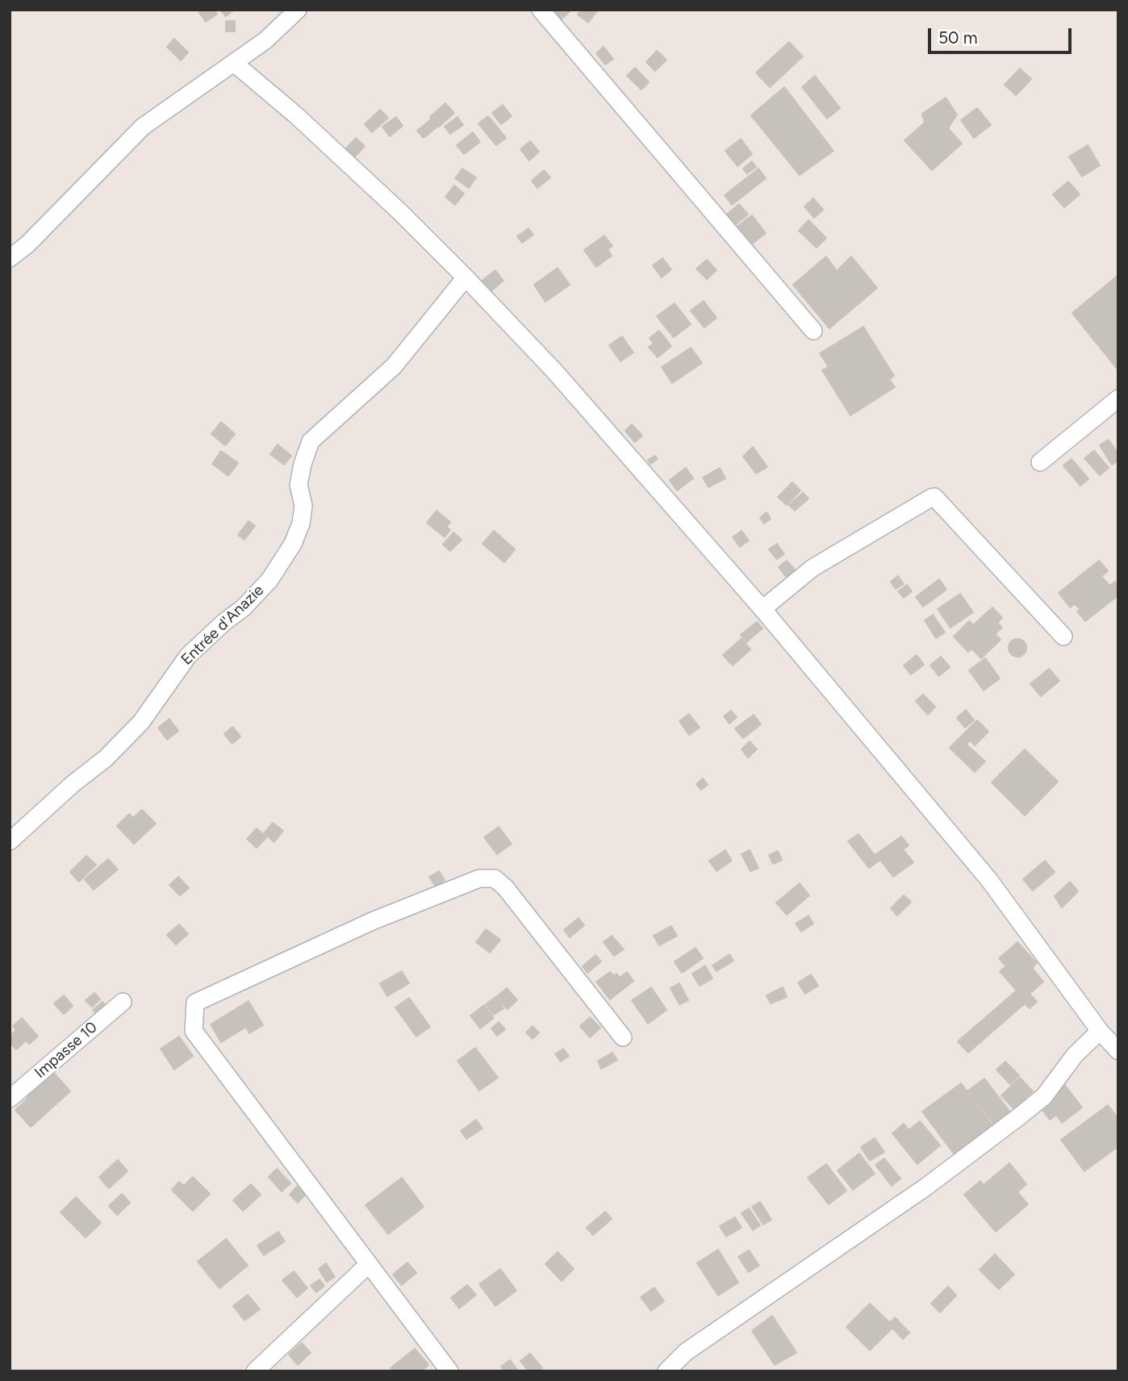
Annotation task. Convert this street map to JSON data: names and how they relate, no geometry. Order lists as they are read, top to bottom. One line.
{"streets":{"street":["Entrée d'Anazie","Impasse 10"]},"scale_bar":"50 m"}
